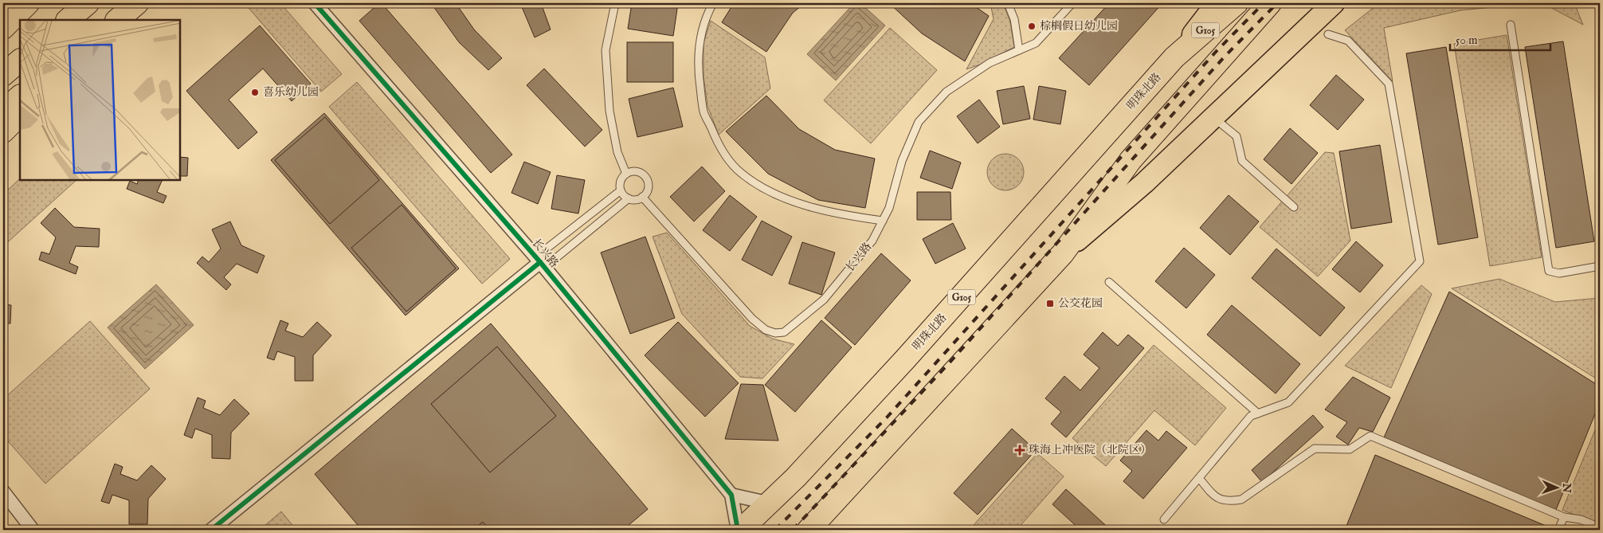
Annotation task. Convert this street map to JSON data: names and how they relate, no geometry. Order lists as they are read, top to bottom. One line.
{"streets":{"highway":["G105","明珠北路"],"street":["长兴路"]},"places":{"other":["棕榈假日幼儿园","喜乐幼儿园"],"transit":["公交花园"],"health":["珠海上冲医院（北院区）"]},"scale_bar":"50 m","north":"right"}
